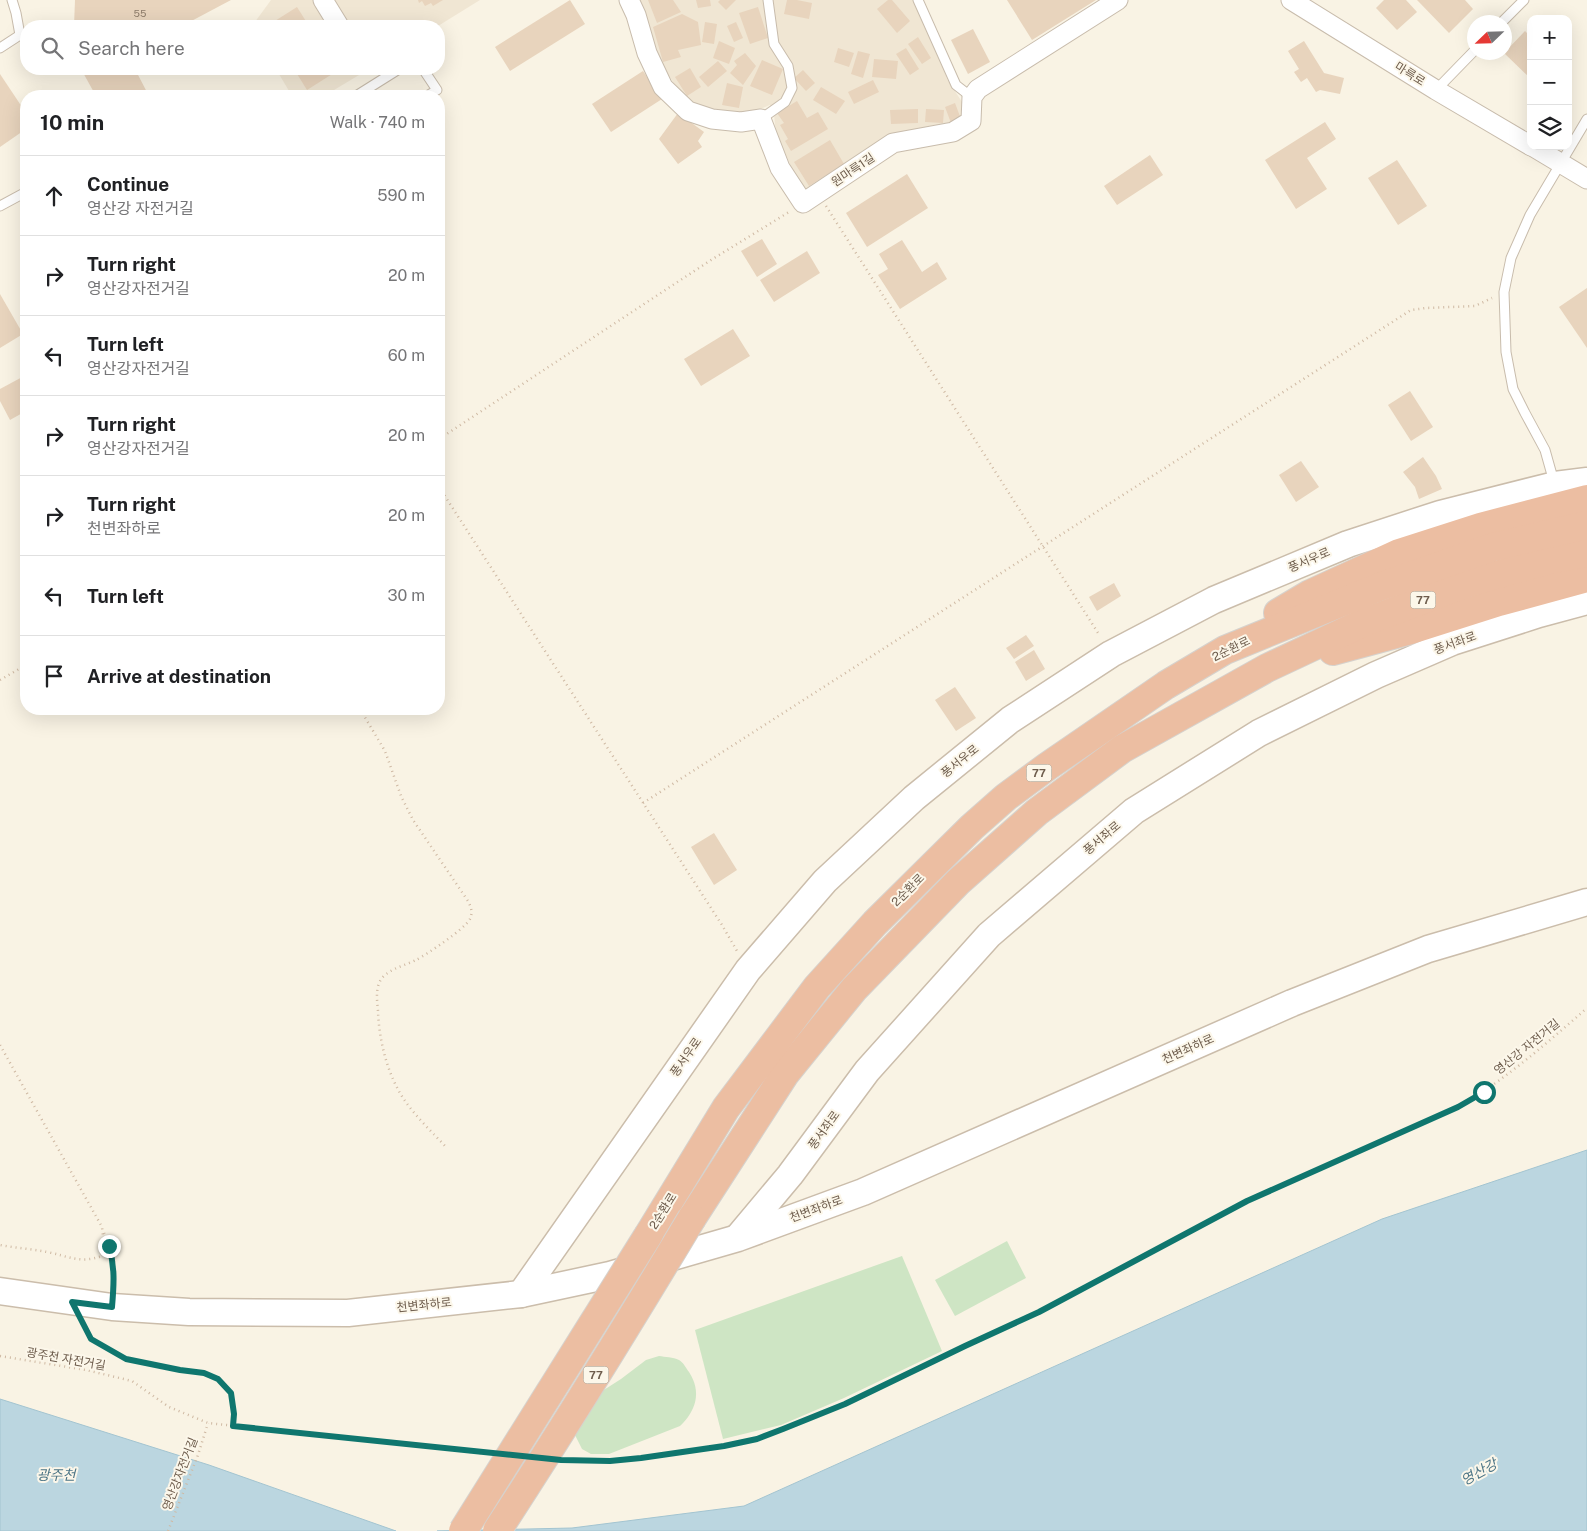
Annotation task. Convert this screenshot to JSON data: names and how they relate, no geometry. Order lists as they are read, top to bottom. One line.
{"streets":{"highway":["77","2순환로"],"street":["마륵로","원마륵1길","풍서우로","풍서좌로","천변좌하로"],"path":["영산강 자전거길","광주천 자전거길","영산강자전거길"]},"crossings":[["풍서우로","천변좌하로"],["풍서좌로","천변좌하로"],["광주천 자전거길","영산강자전거길"]],"water":["영산강","광주천"],"house_numbers":["55"],"north":"bottom left","page":{"map_buttons":["+","−"],"search":"Search here","heading":["10 min","Walk · 740 m"],"list":[["Continue","영산강 자전거길","590 m"],["Turn right","영산강자전거길","20 m"],["Turn left","영산강자전거길","60 m"],["Turn right","영산강자전거길","20 m"],["Turn right","천변좌하로","20 m"],["Turn left","30 m"],"Arrive at destination"]}}
